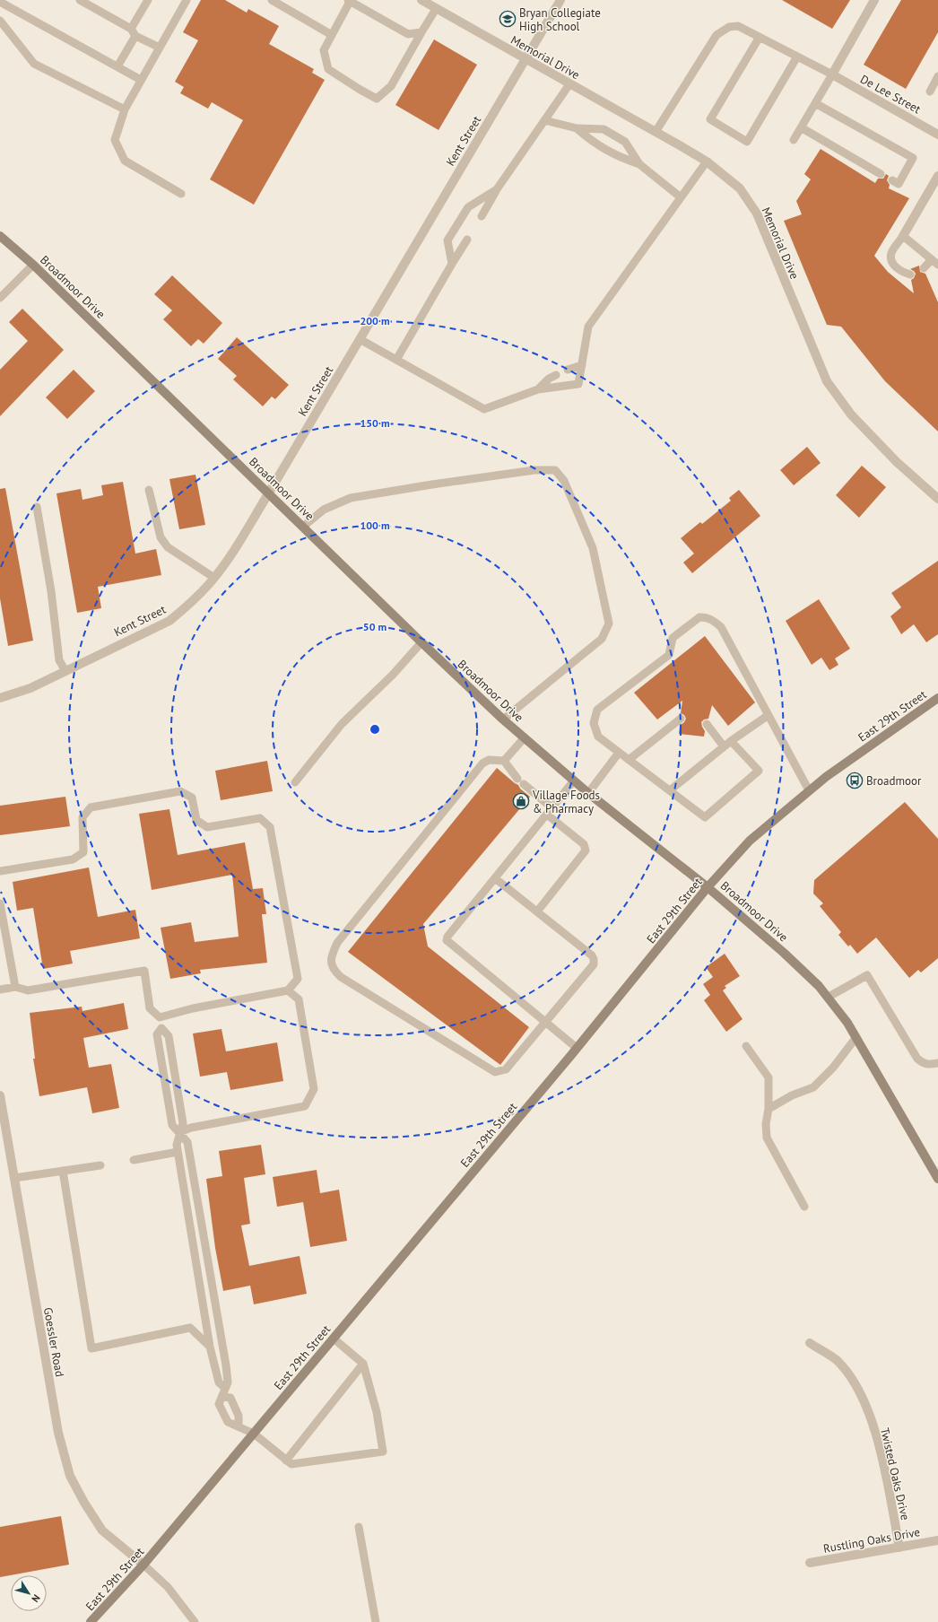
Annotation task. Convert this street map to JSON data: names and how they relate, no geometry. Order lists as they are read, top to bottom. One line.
{"streets":{"street":["Memorial Drive","De Lee Street","Kent Street","Broadmoor Drive","East 29th Street","Goessler Road","Twisted Oaks Drive","Rustling Oaks Drive"]},"crossings":[["Memorial Drive","Kent Street"],["Kent Street","Broadmoor Drive"],["Broadmoor Drive","East 29th Street"],["East 29th Street","Goessler Road"],["Twisted Oaks Drive","Rustling Oaks Drive"]],"places":{"school or university":["Bryan Collegiate High School"],"bus stop":["Broadmoor"],"shop":["Village Foods & Pharmacy"]},"north":"bottom right","rings":["200 m","150 m","100 m","50 m"]}
